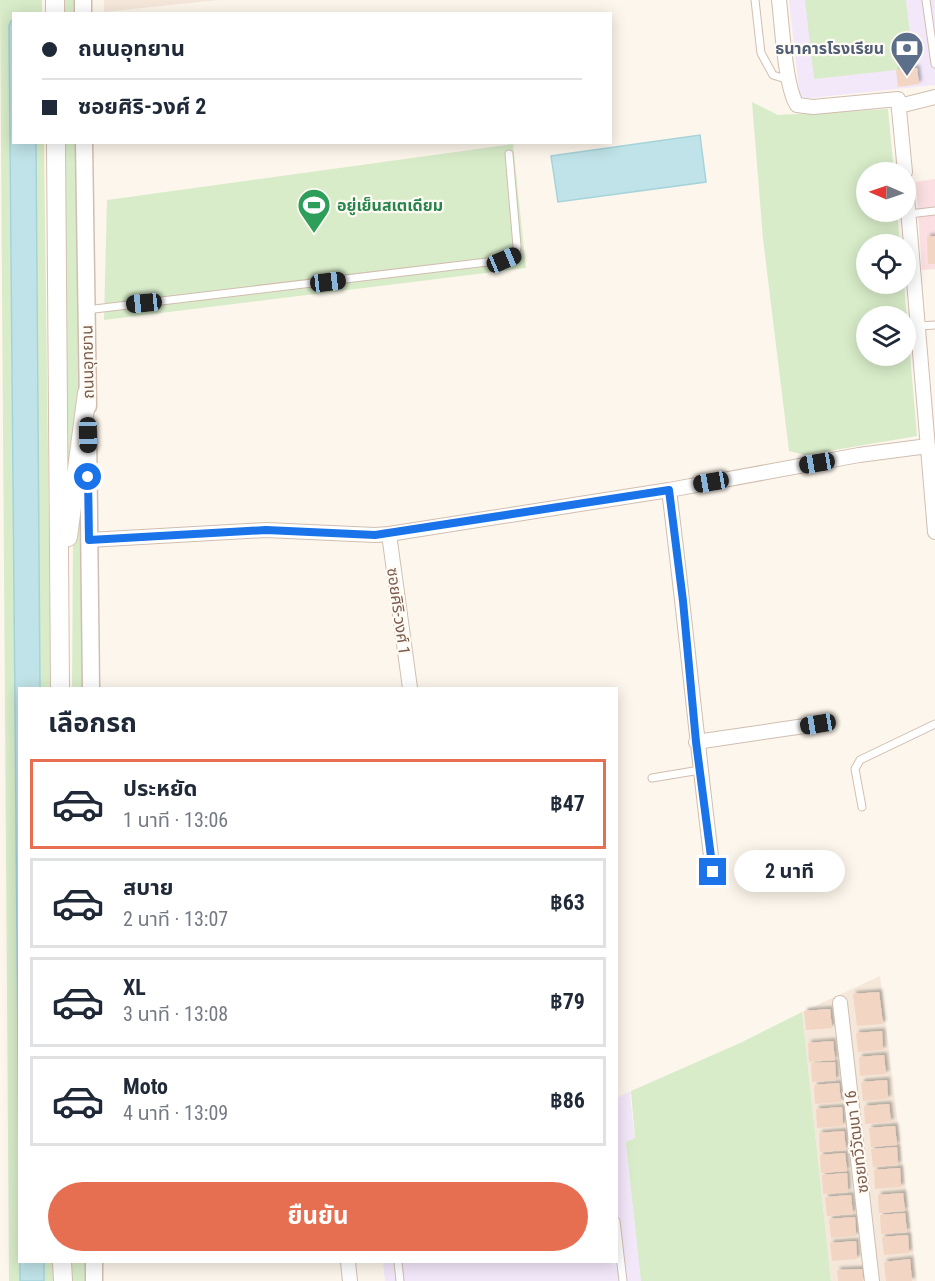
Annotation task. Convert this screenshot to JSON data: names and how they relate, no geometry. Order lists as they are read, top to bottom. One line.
{"streets":{"main road":["ถนนอุทยาน"],"street":["ซอยศิริ-วงศ์ 1","ซอยทวีวัฒนา 16"]},"places":{"bank":["ธนาคารโรงเรียน"],"sports":["อยู่เย็นสเตเดียม"]},"north":"left","page":{"banner":["ถนนอุทยาน","ซอยศิริ-วงศ์ 2"],"heading":"เลือกรถ","list":[{"name":"ประหยัด","note":"1 นาที · 13:06","value":"฿47"},{"name":"สบาย","note":"2 นาที · 13:07","value":"฿63"},{"name":"XL","note":"3 นาที · 13:08","value":"฿79"},{"name":"Moto","note":"4 นาที · 13:09","value":"฿86"}],"bubble":"2 นาที","buttons":"ยืนยัน"}}
